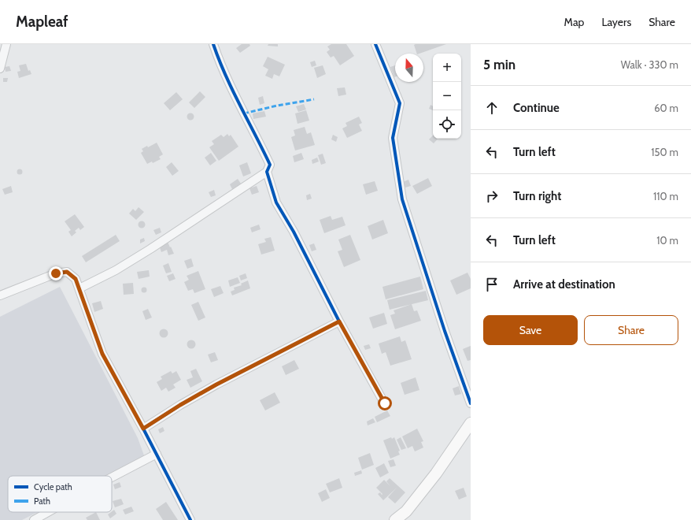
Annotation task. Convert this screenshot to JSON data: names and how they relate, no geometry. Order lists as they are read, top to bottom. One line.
{"legend":["Cycle path","Path"],"north":"top","page":{"header":"Mapleaf","nav":["Map","Layers","Share"],"heading":["5 min","Walk · 330 m"],"map_buttons":["+","−"],"list":[["Continue","60 m"],["Turn left","150 m"],["Turn right","110 m"],["Turn left","10 m"],"Arrive at destination"],"buttons":["Save","Share"]}}
